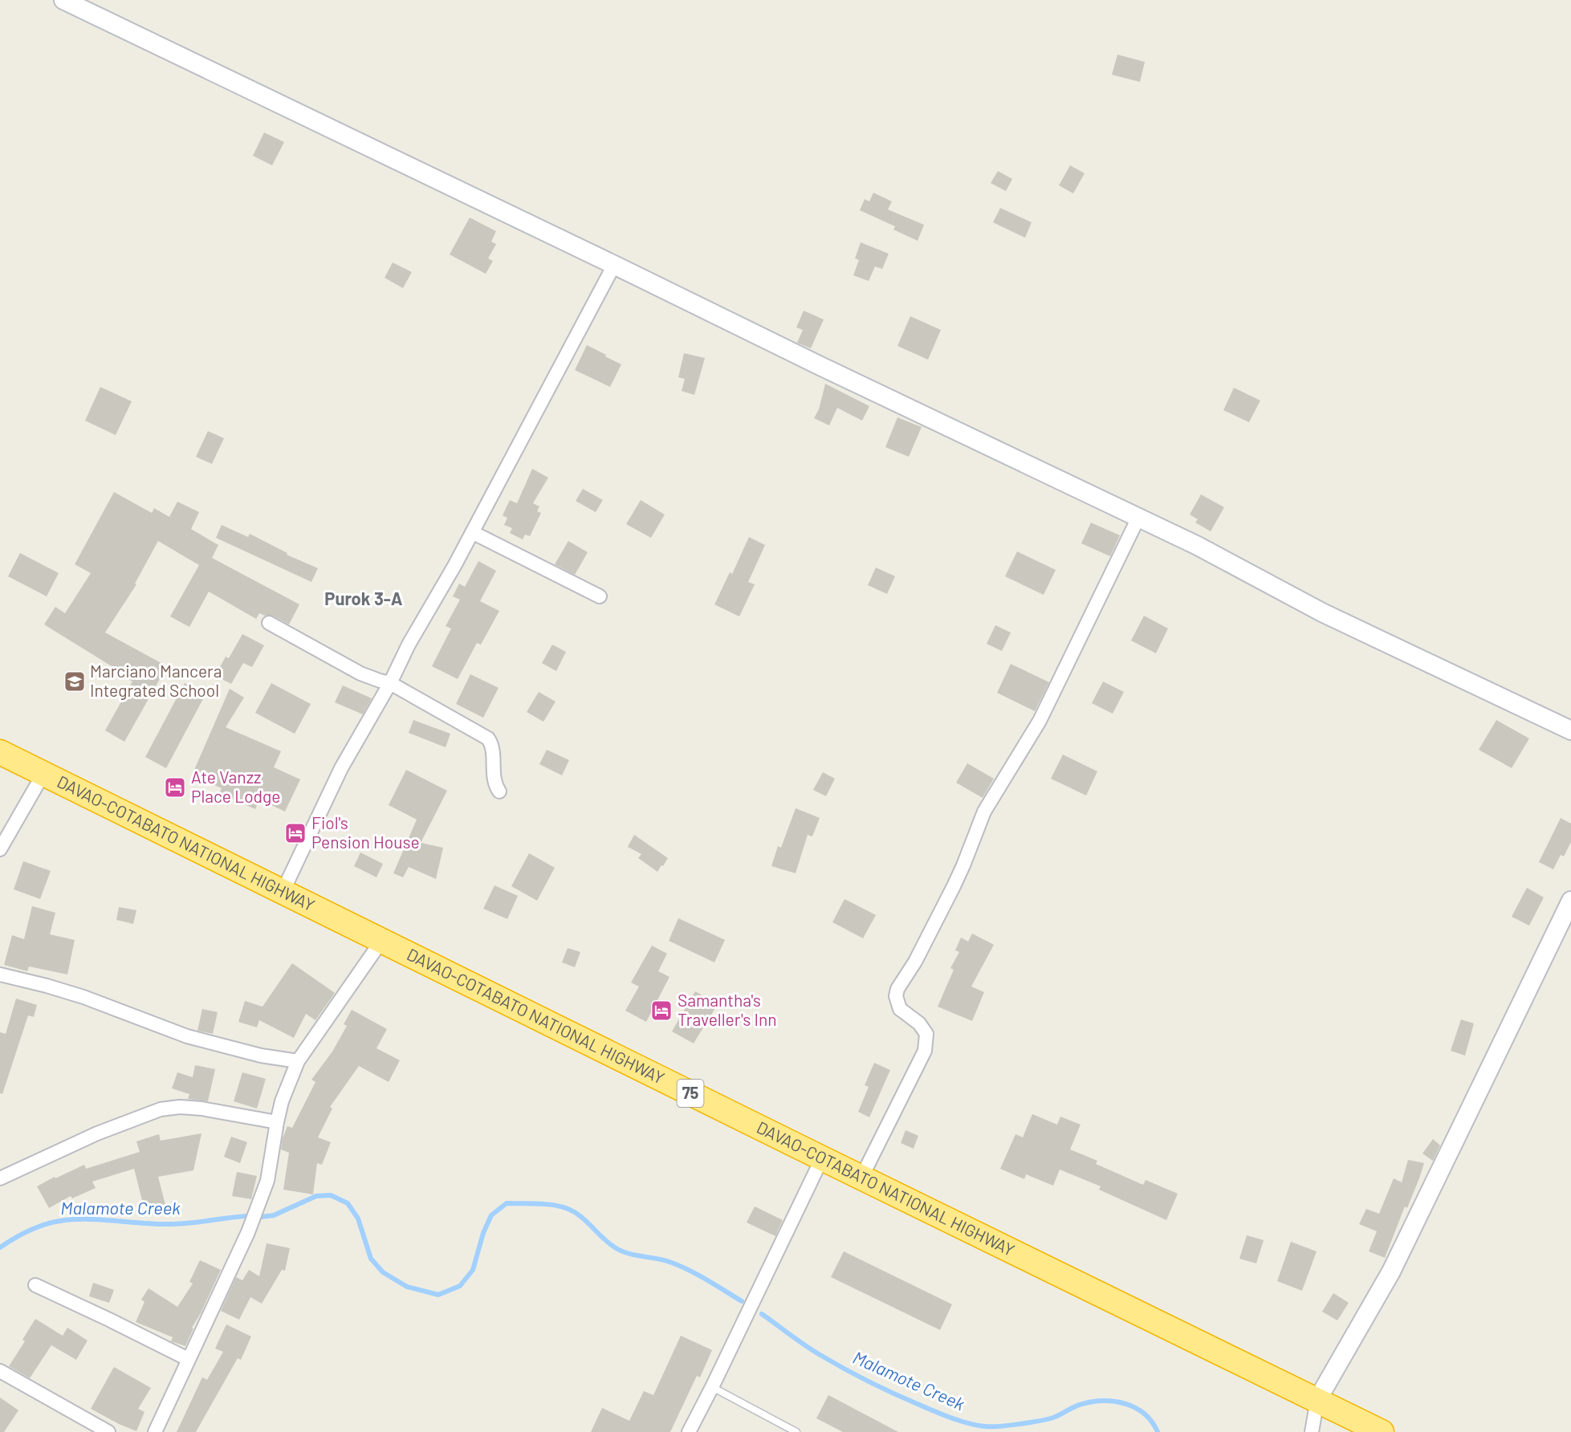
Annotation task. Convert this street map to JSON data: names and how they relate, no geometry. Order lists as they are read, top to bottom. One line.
{"streets":{"highway":["DAVAO-COTABATO NATIONAL HIGHWAY","75"]},"districts":["Purok 3-A"],"water":["Malamote Creek"],"places":{"school or university":["Marciano Mancera Integrated School"],"hotel":["Ate Vanzz Place Lodge","Fiol's Pension House","Samantha's Traveller's Inn"]}}
